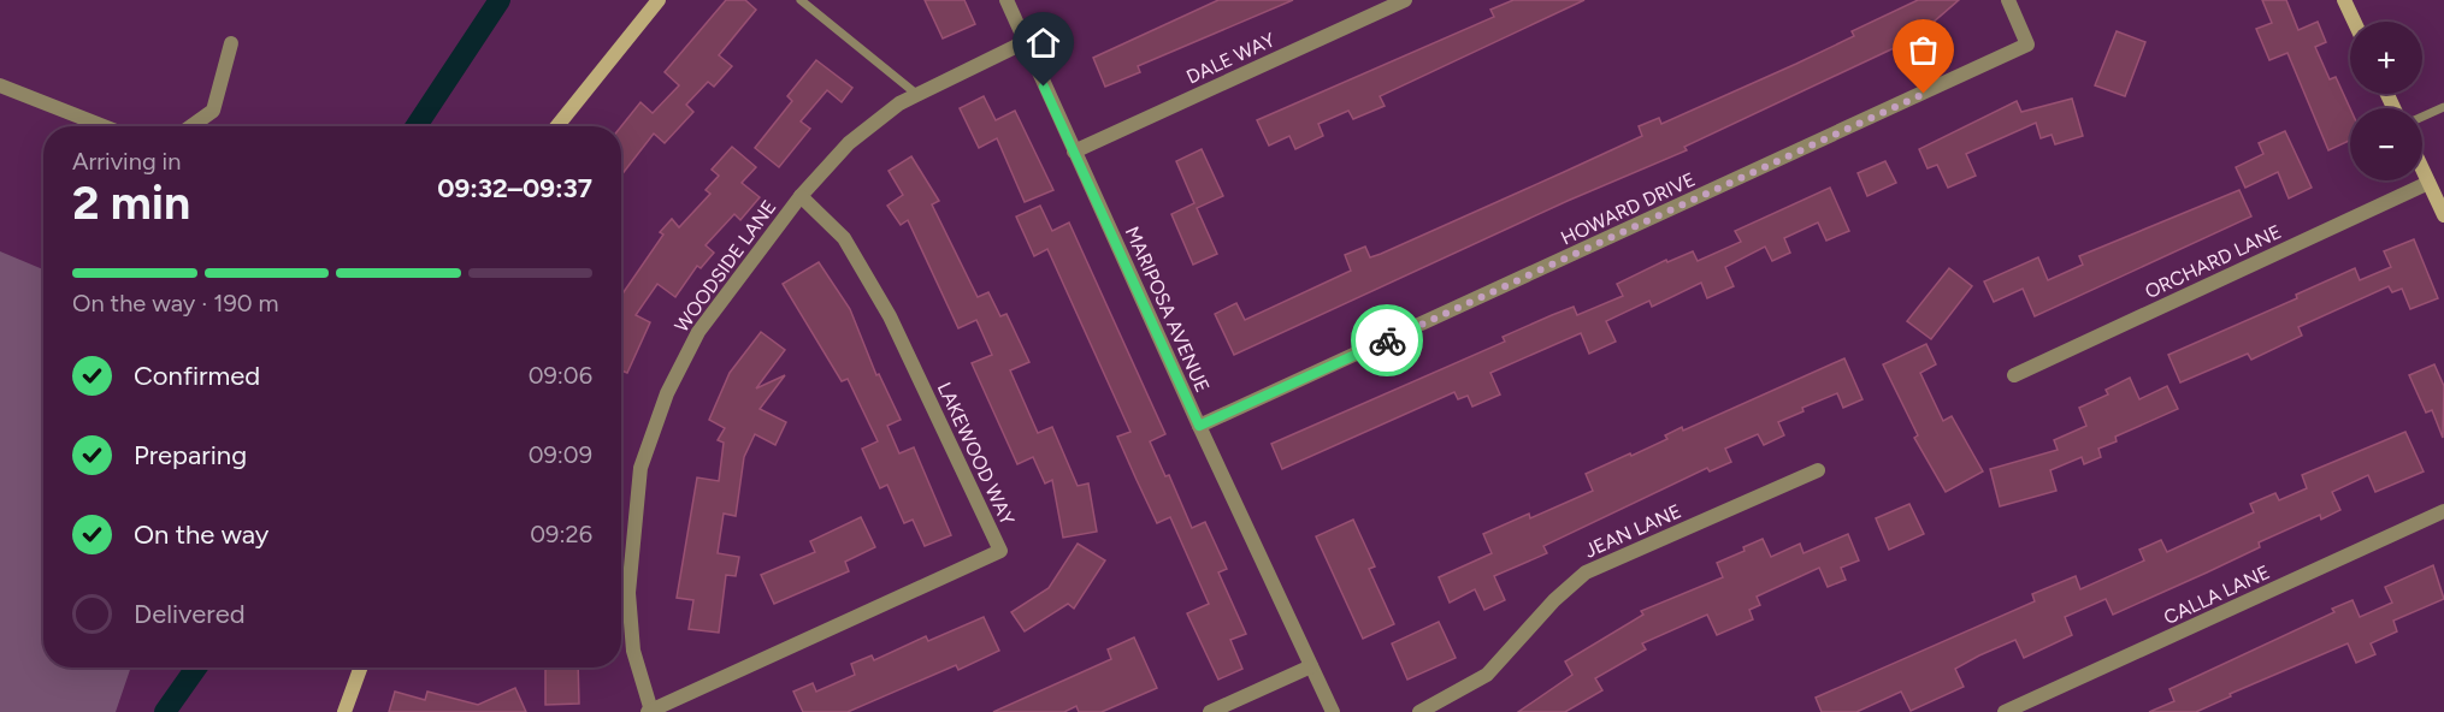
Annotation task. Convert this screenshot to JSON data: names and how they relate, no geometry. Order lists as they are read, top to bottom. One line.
{"streets":{"street":["DALE WAY","HOWARD DRIVE","ORCHARD LANE","WOODSIDE LANE","MARIPOSA AVENUE","LAKEWOOD WAY","JEAN LANE","CALLA LANE"]},"crossings":[["DALE WAY","MARIPOSA AVENUE"],["HOWARD DRIVE","MARIPOSA AVENUE"],["WOODSIDE LANE","MARIPOSA AVENUE"],["WOODSIDE LANE","LAKEWOOD WAY"]],"page":{"map_buttons":["+","−"],"heading":["2 min","Arriving in","09:32–09:37"],"bar":"On the way · 190 m","list":[["Confirmed","09:06"],["Preparing","09:09"],["On the way","09:26"],"Delivered"]}}
